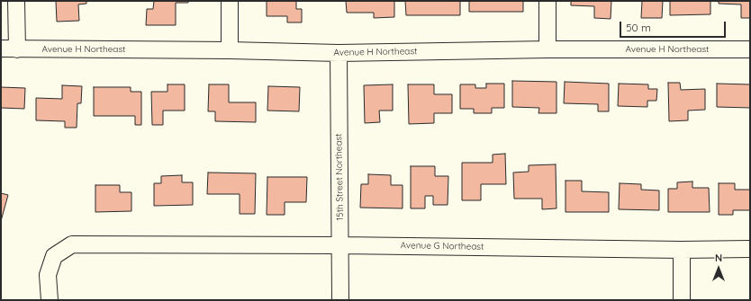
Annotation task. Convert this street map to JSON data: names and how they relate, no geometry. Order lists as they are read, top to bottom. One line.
{"streets":{"street":["Avenue H Northeast","15th Street Northeast","Avenue G Northeast"]},"crossings":[["Avenue H Northeast","15th Street Northeast"],["15th Street Northeast","Avenue G Northeast"]],"scale_bar":"50 m","north":"top"}
